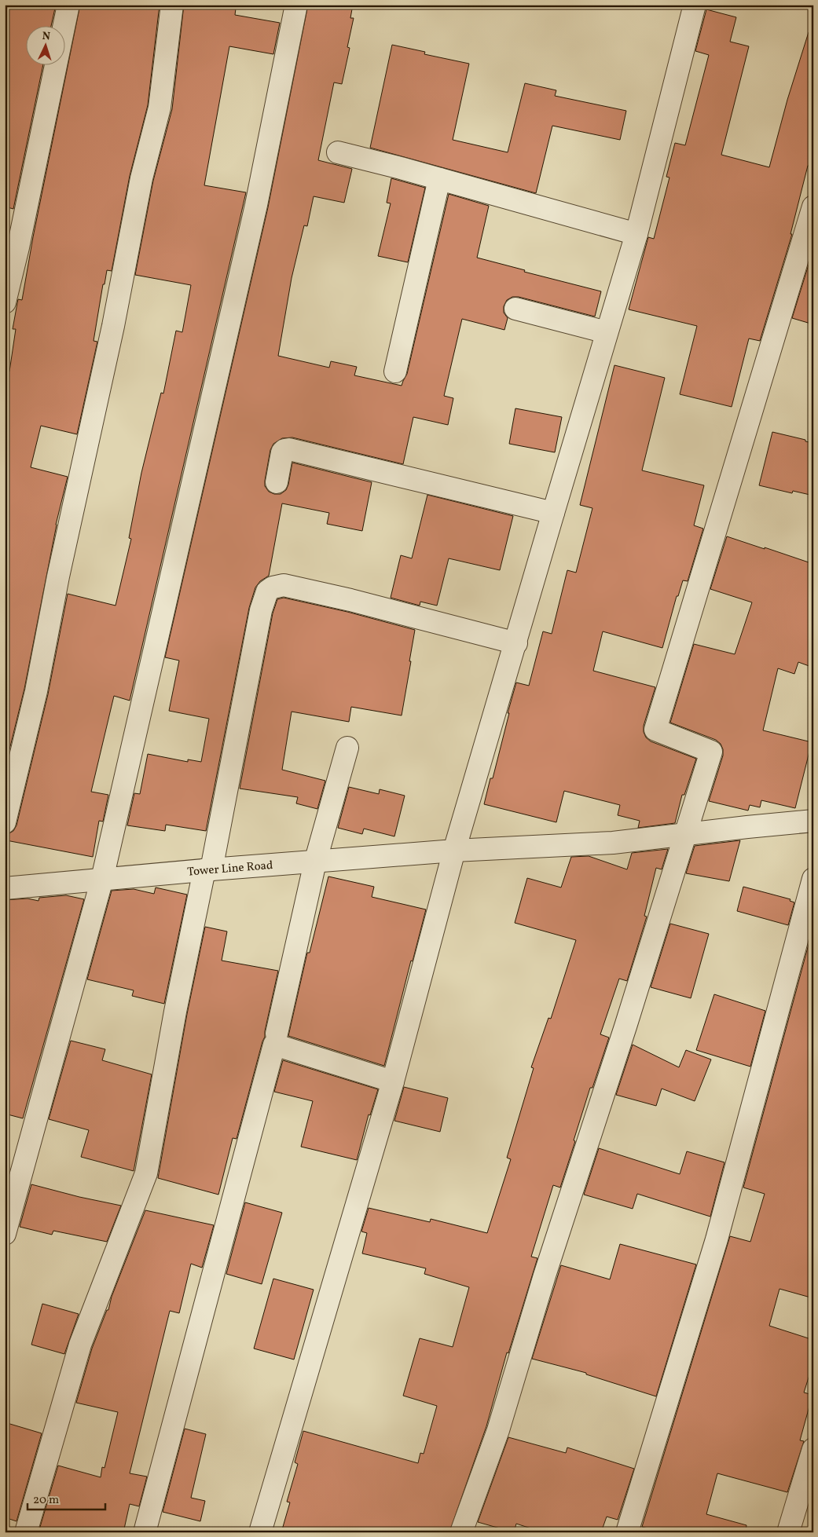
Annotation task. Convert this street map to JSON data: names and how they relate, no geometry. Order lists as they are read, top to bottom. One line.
{"streets":{"street":["Tower Line Road"]},"scale_bar":"20 m","north":"top"}
